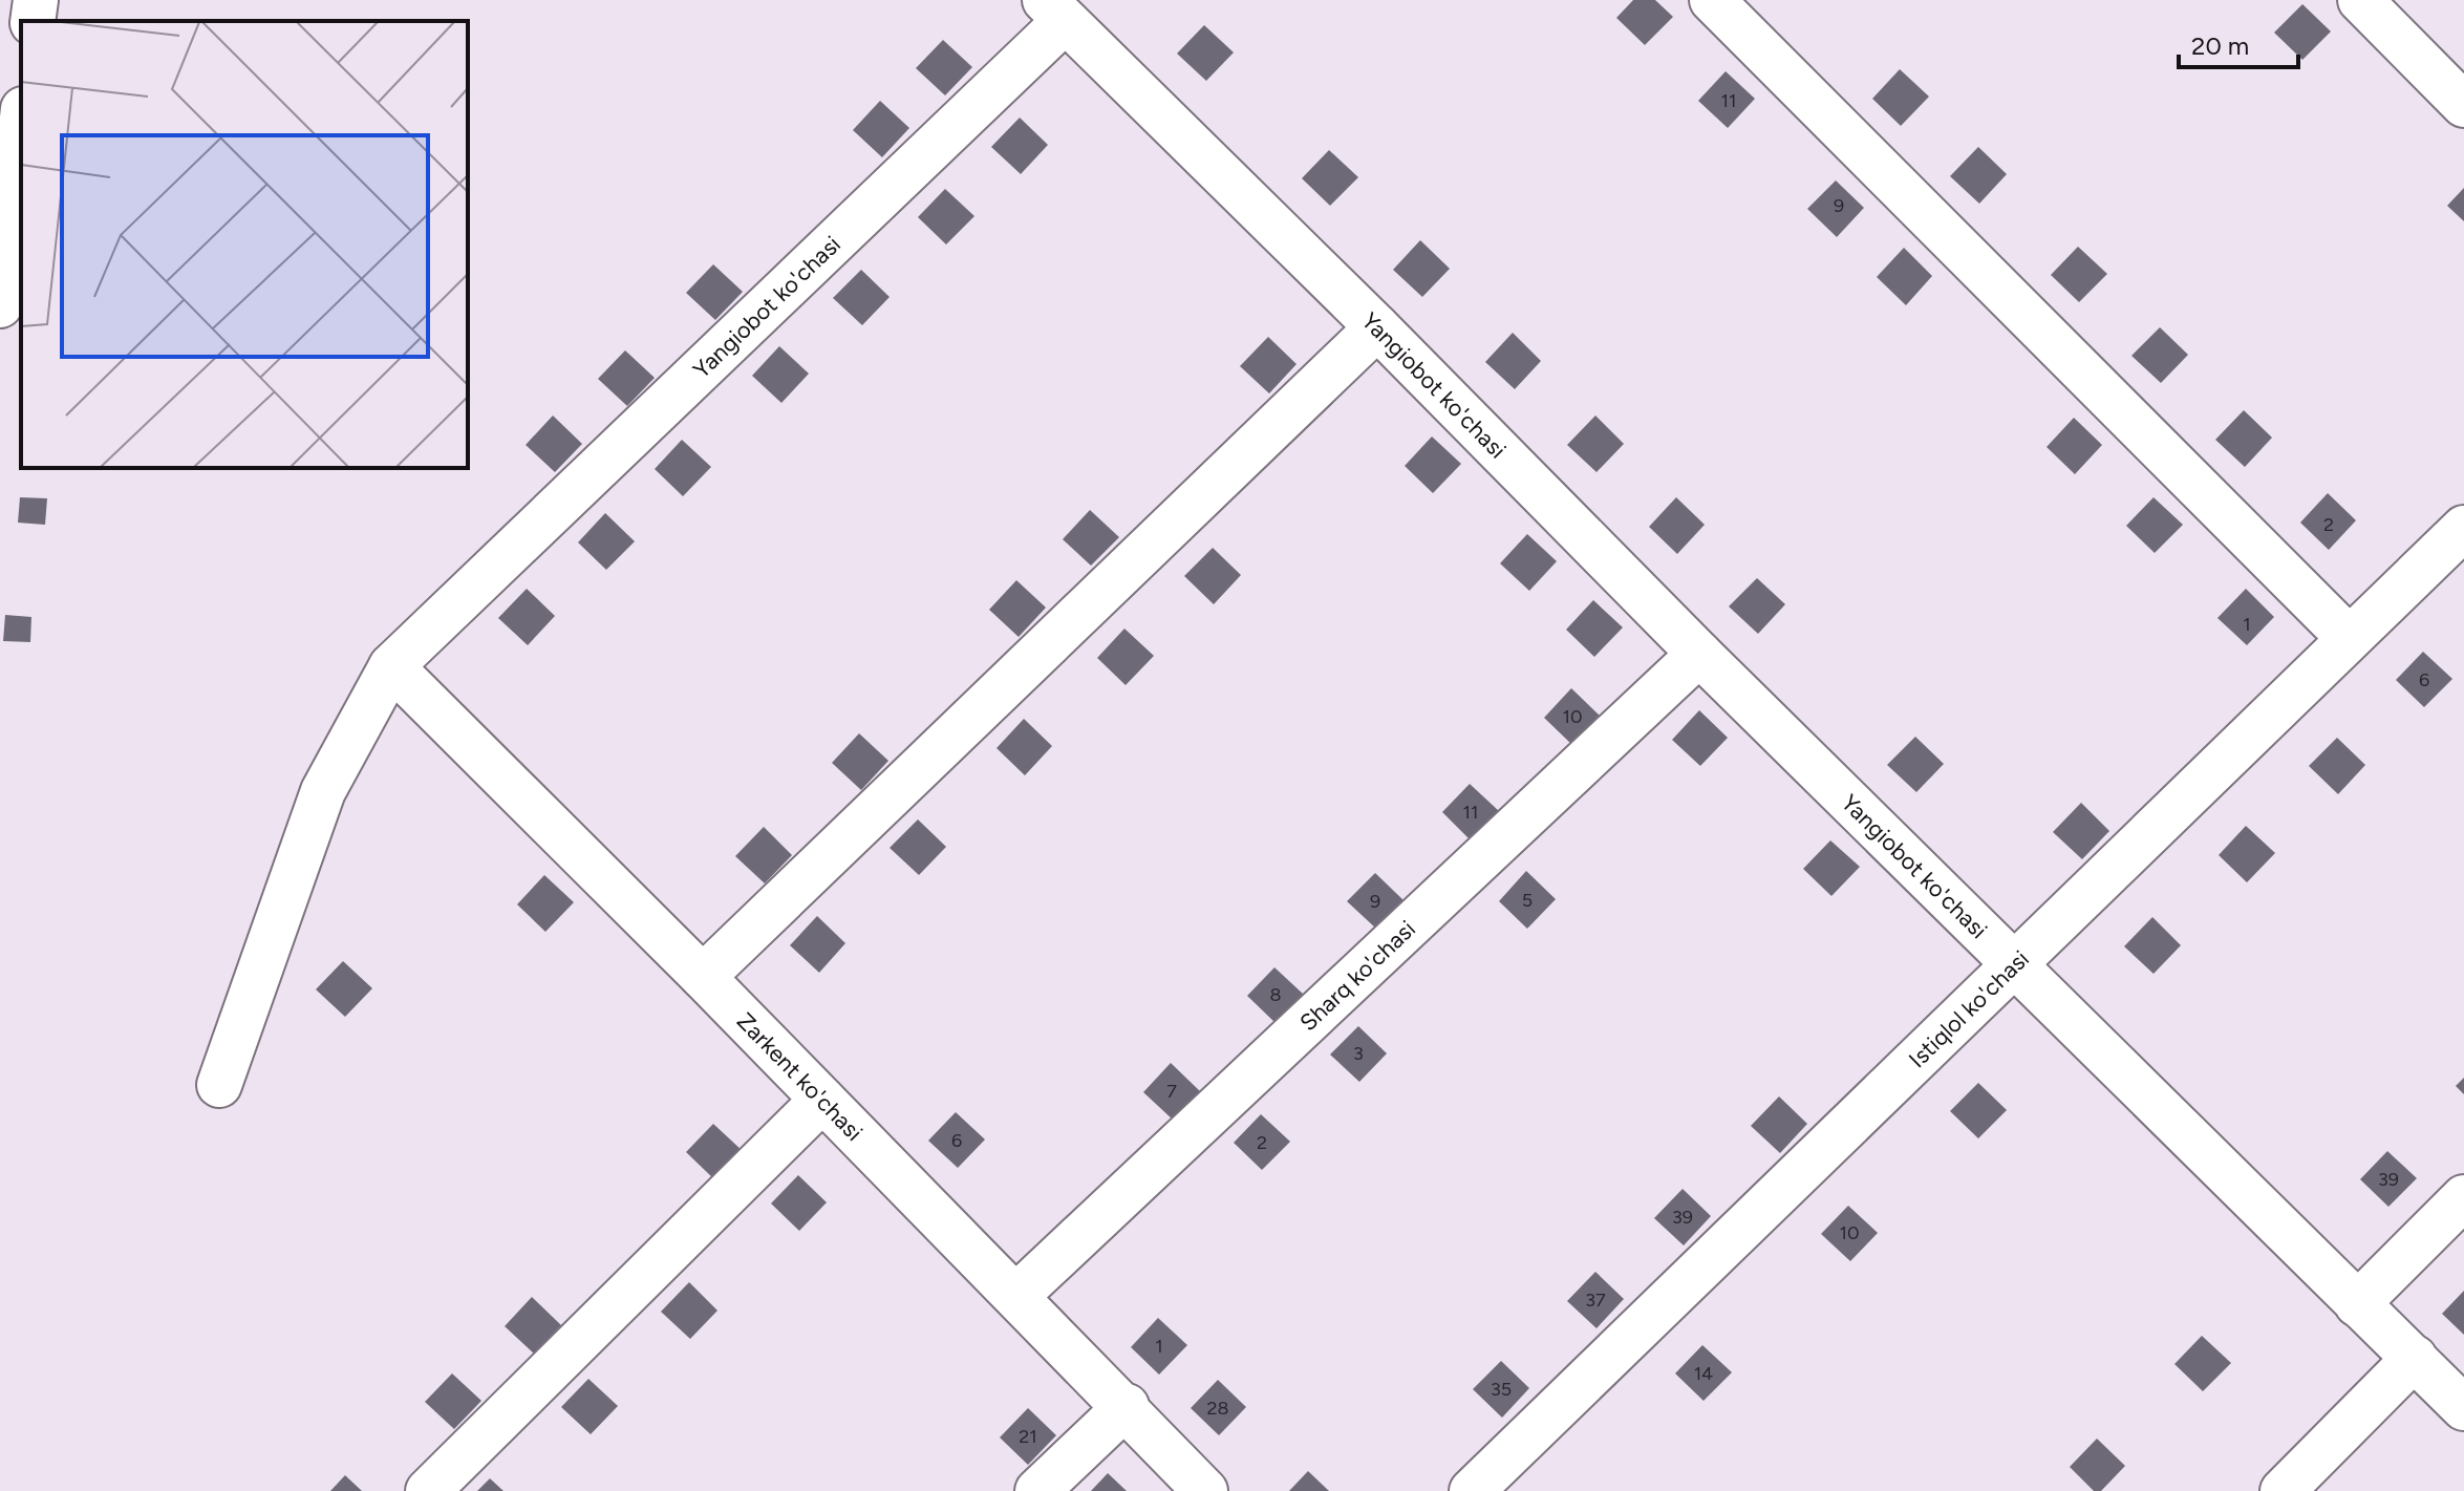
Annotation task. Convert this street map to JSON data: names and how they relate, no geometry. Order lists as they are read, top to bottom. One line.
{"streets":{"street":["Yangiobot ko'chasi","Sharq ko'chasi","Istiqlol ko'chasi","Zarkent ko'chasi"]},"crossings":[["Yangiobot ko'chasi","Sharq ko'chasi"],["Yangiobot ko'chasi","Istiqlol ko'chasi"],["Yangiobot ko'chasi","Zarkent ko'chasi"],["Sharq ko'chasi","Zarkent ko'chasi"]],"house_numbers":["11","9","2","1","6","10","11","5","9","8","3","7","6","2","39","39","10","37","1","14","35","28","21"],"scale_bar":"20 m"}
